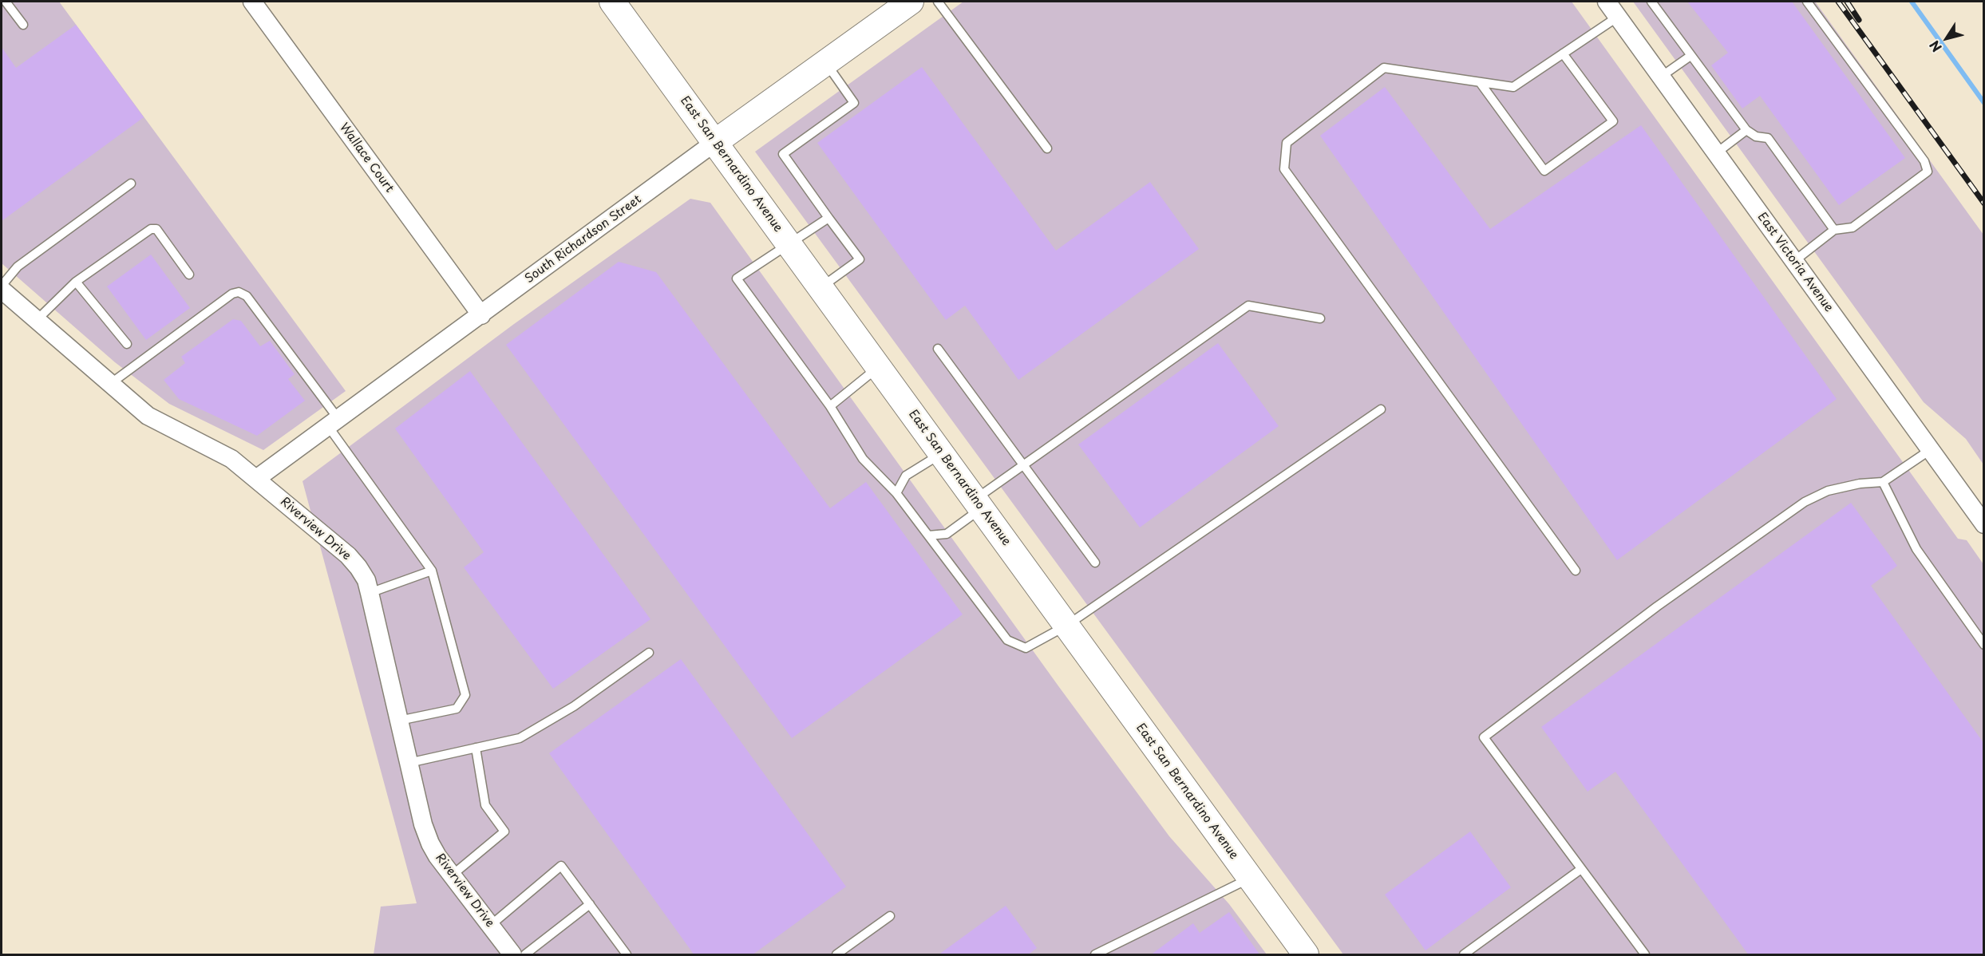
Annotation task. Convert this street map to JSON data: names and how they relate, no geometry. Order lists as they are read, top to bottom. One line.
{"streets":{"main road":["East San Bernardino Avenue","South Richardson Street"],"street":["Wallace Court","East Victoria Avenue","Riverview Drive"]},"crossings":[["Wallace Court","South Richardson Street"],["East San Bernardino Avenue","South Richardson Street"],["South Richardson Street","Riverview Drive"]],"north":"bottom left"}
